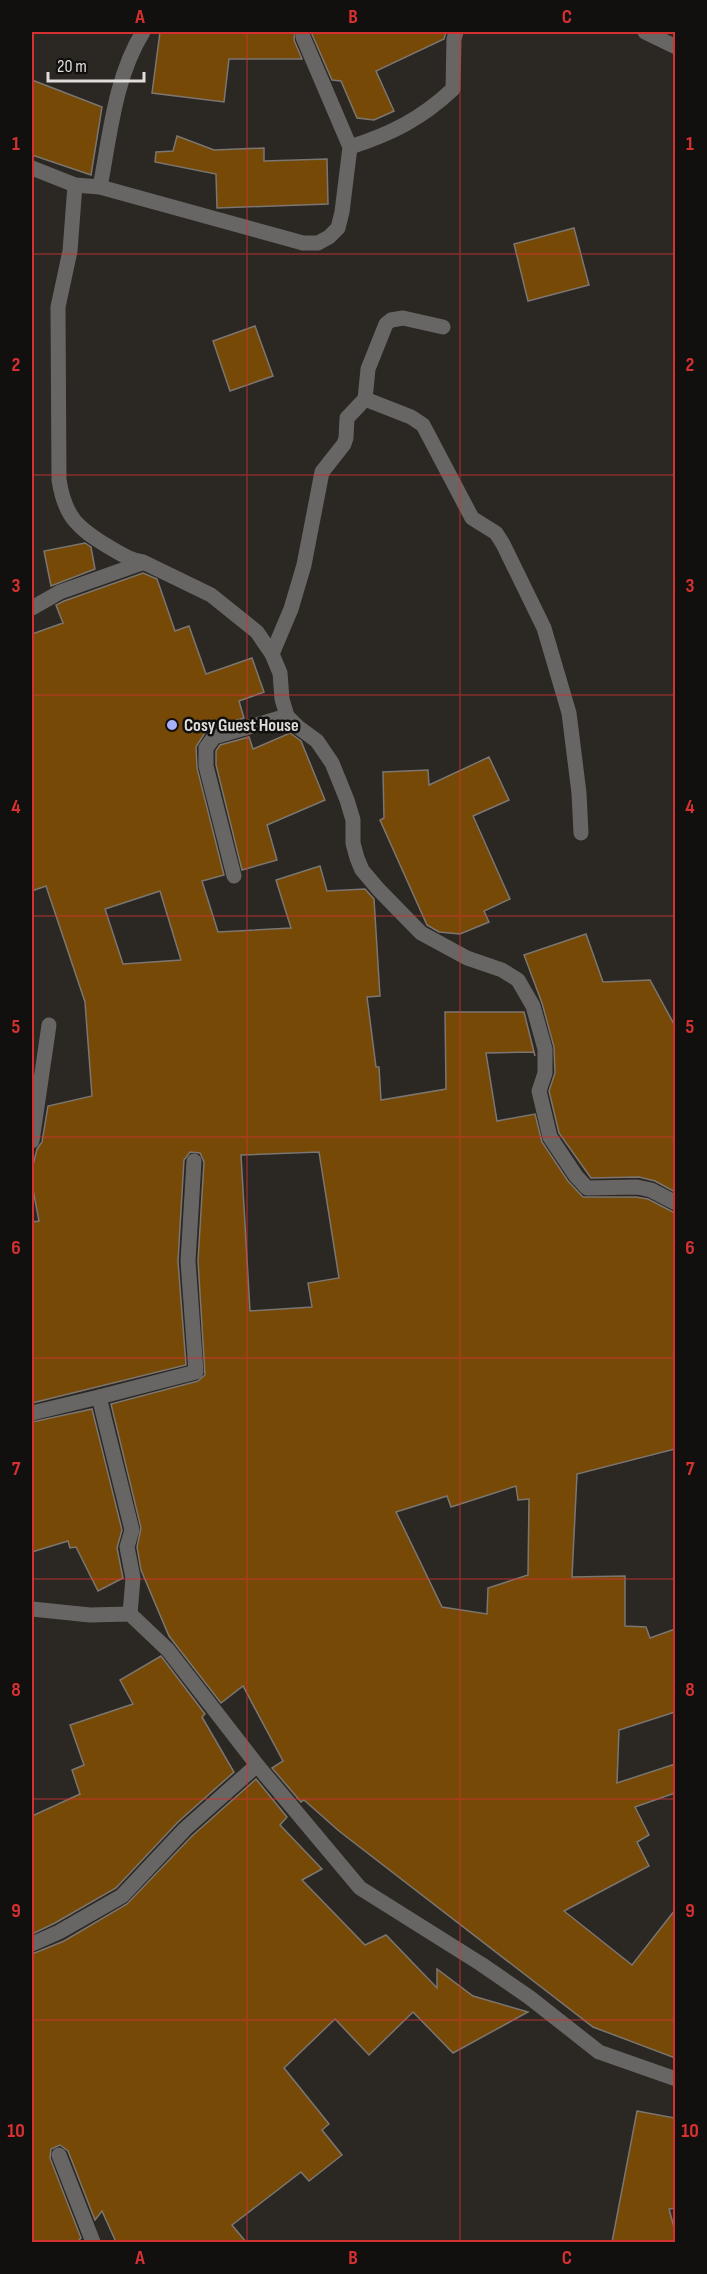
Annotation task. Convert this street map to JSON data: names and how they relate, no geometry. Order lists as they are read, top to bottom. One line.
{"places":["Cosy Guest House"],"scale_bar":"20 m","grid":{"columns":["A","B","C"],"rows":["1","2","3","4","5","6","7","8","9","10"]}}
